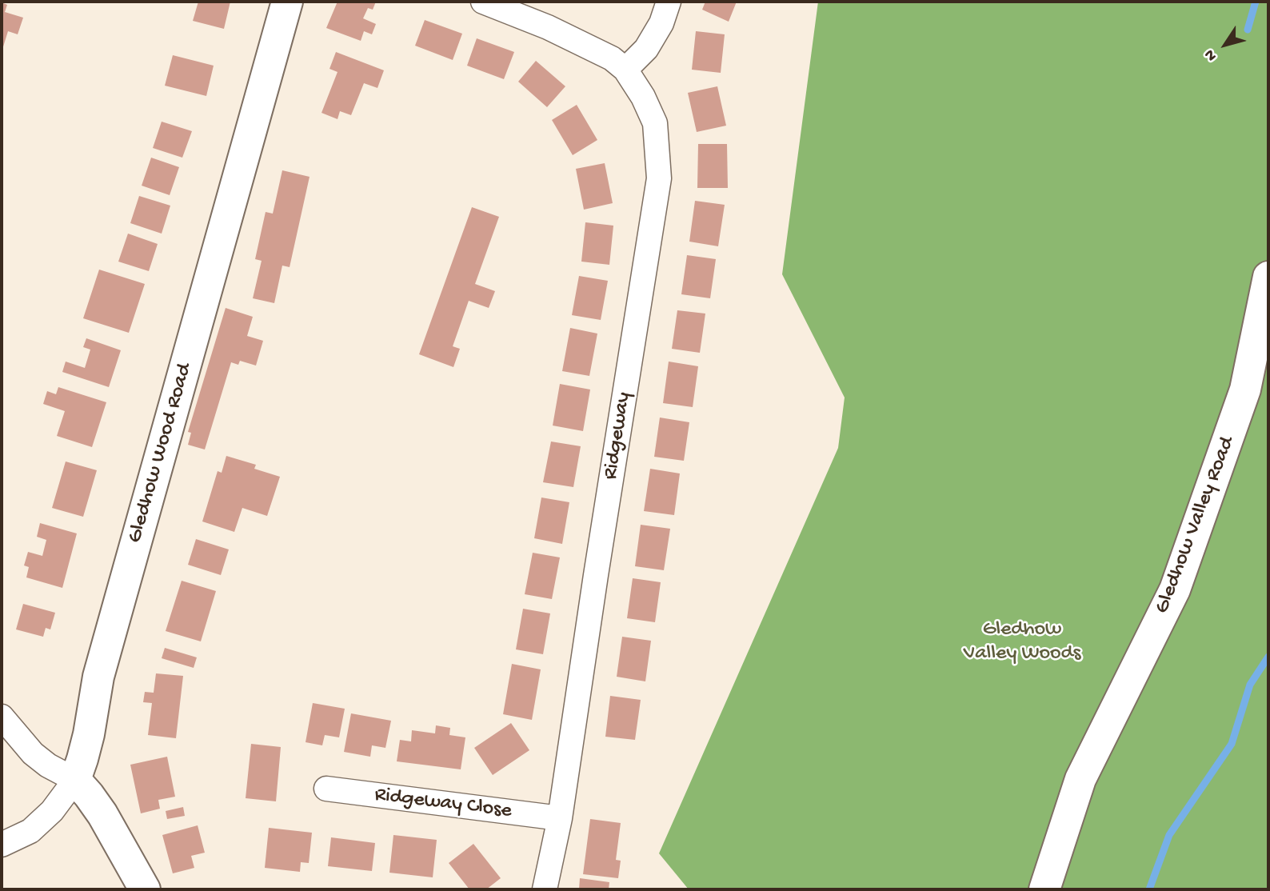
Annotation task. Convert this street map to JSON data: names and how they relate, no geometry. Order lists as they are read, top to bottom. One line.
{"streets":{"street":["Ridgeway","Gledhow Wood Road","Gledhow Valley Road","Ridgeway Close"]},"crossings":[["Ridgeway","Ridgeway Close"]],"parks":["Gledhow Valley Woods"],"north":"bottom left"}
